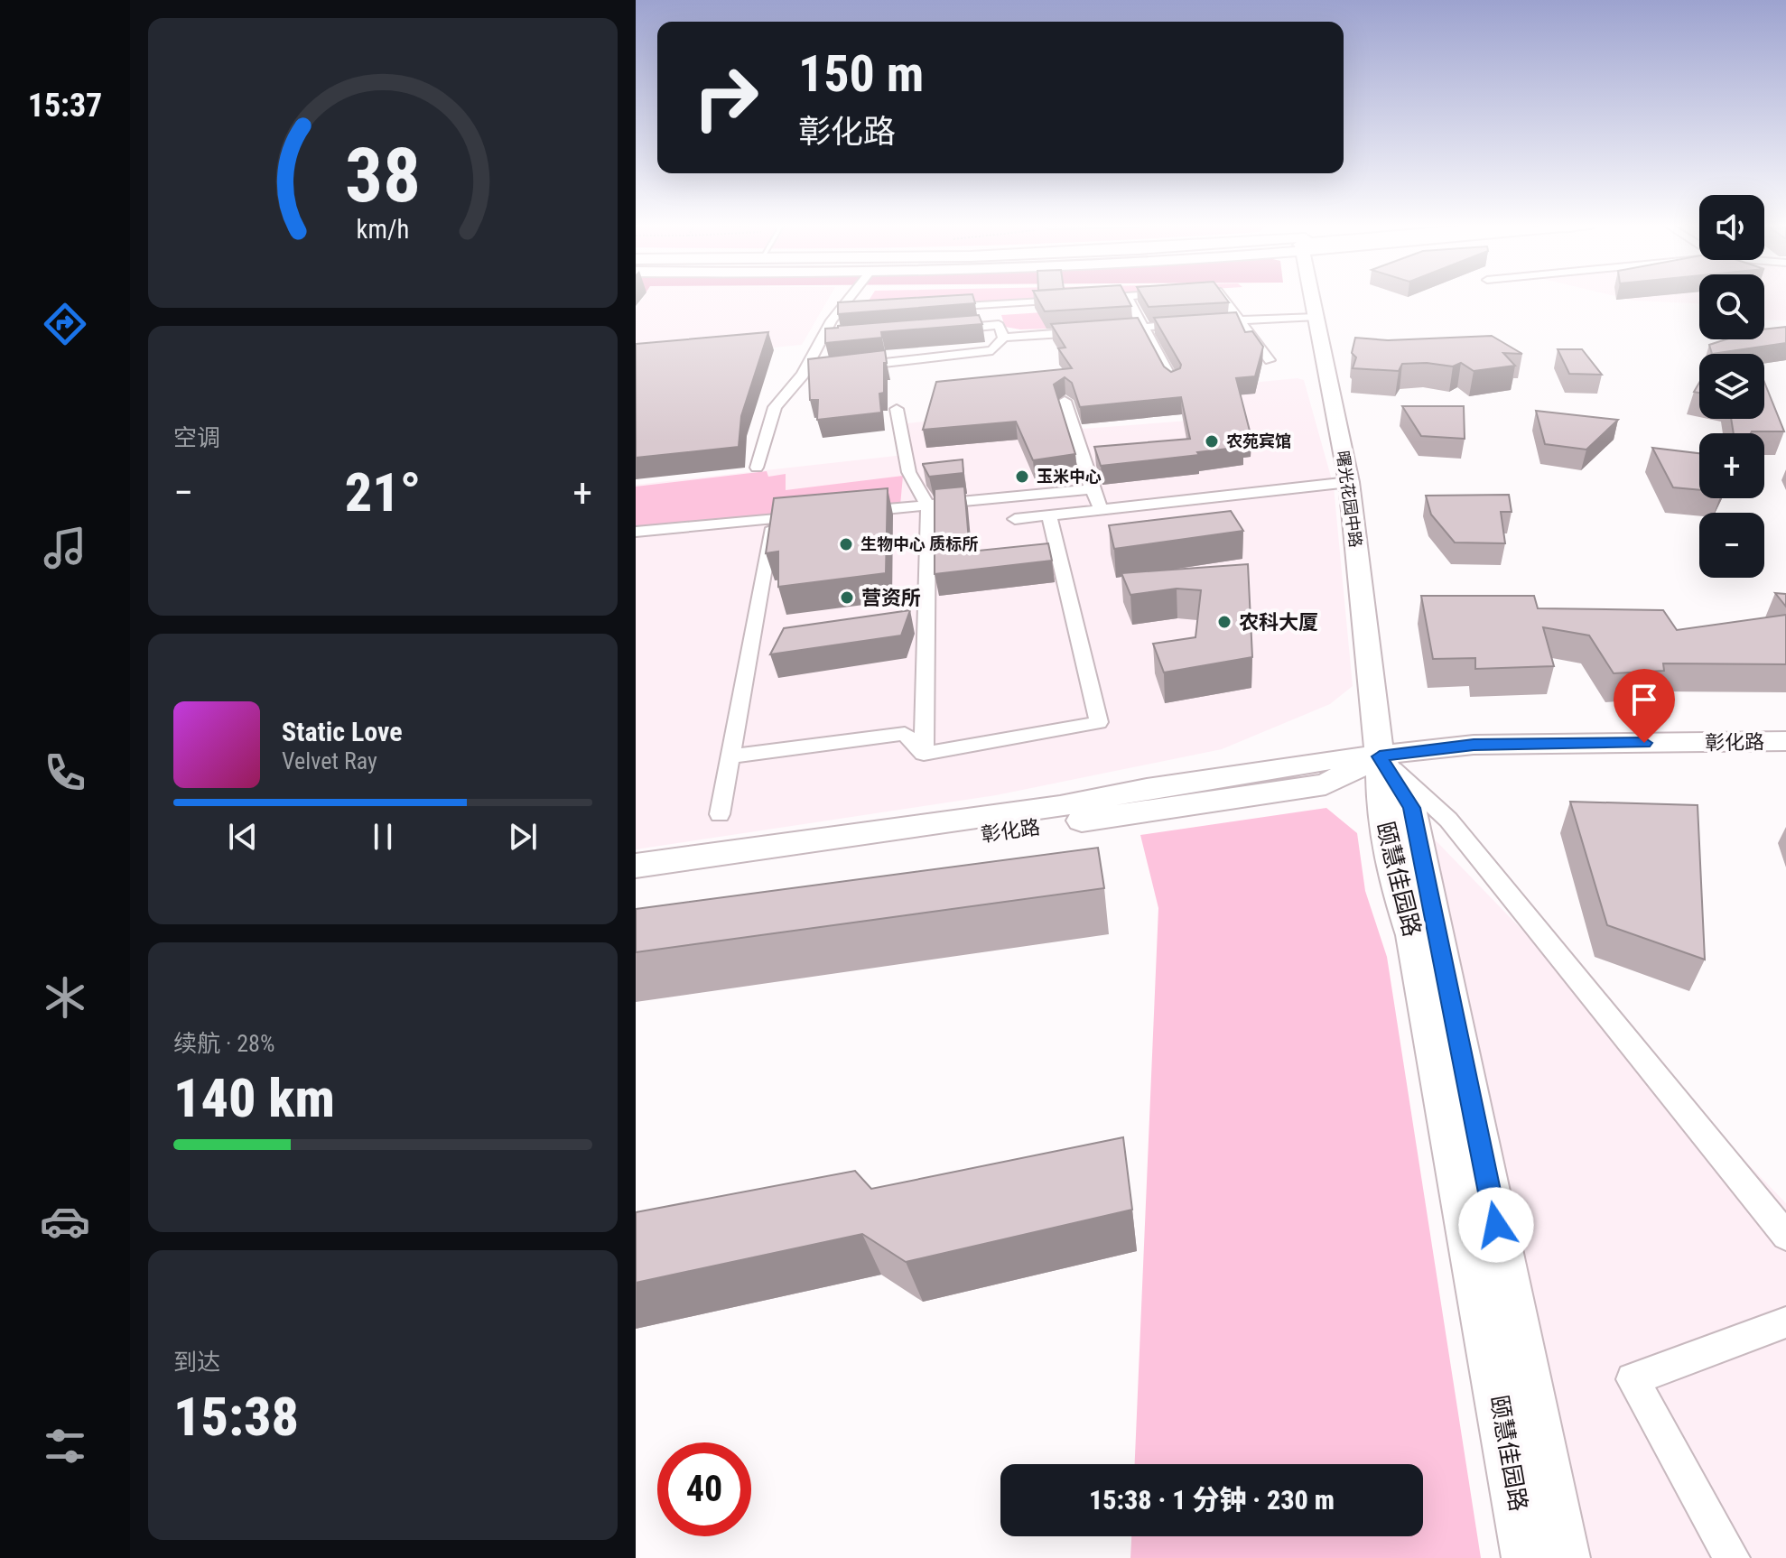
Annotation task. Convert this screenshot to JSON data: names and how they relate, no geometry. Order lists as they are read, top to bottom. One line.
{"streets":{"street":["曙光花园中路","彰化路","颐慧佳园路"]},"crossings":[["曙光花园中路","彰化路"],["曙光花园中路","颐慧佳园路"],["彰化路","颐慧佳园路"]],"places":["农苑宾馆","玉米中心","生物中心 质标所","营资所","农科大厦"],"page":{"tabs":"15:37","turn":["150 m","彰化路"],"map_buttons":["+","−"],"tile":["空调",["续航 · 28%","140 km"],["到达","15:38"]],"heat":["−","21°","+"],"song":["Static Love","Velvet Ray"],"limit":"40","trip":"15:38 · 1 分钟 · 230 m","gauge":["38","km/h"]}}
